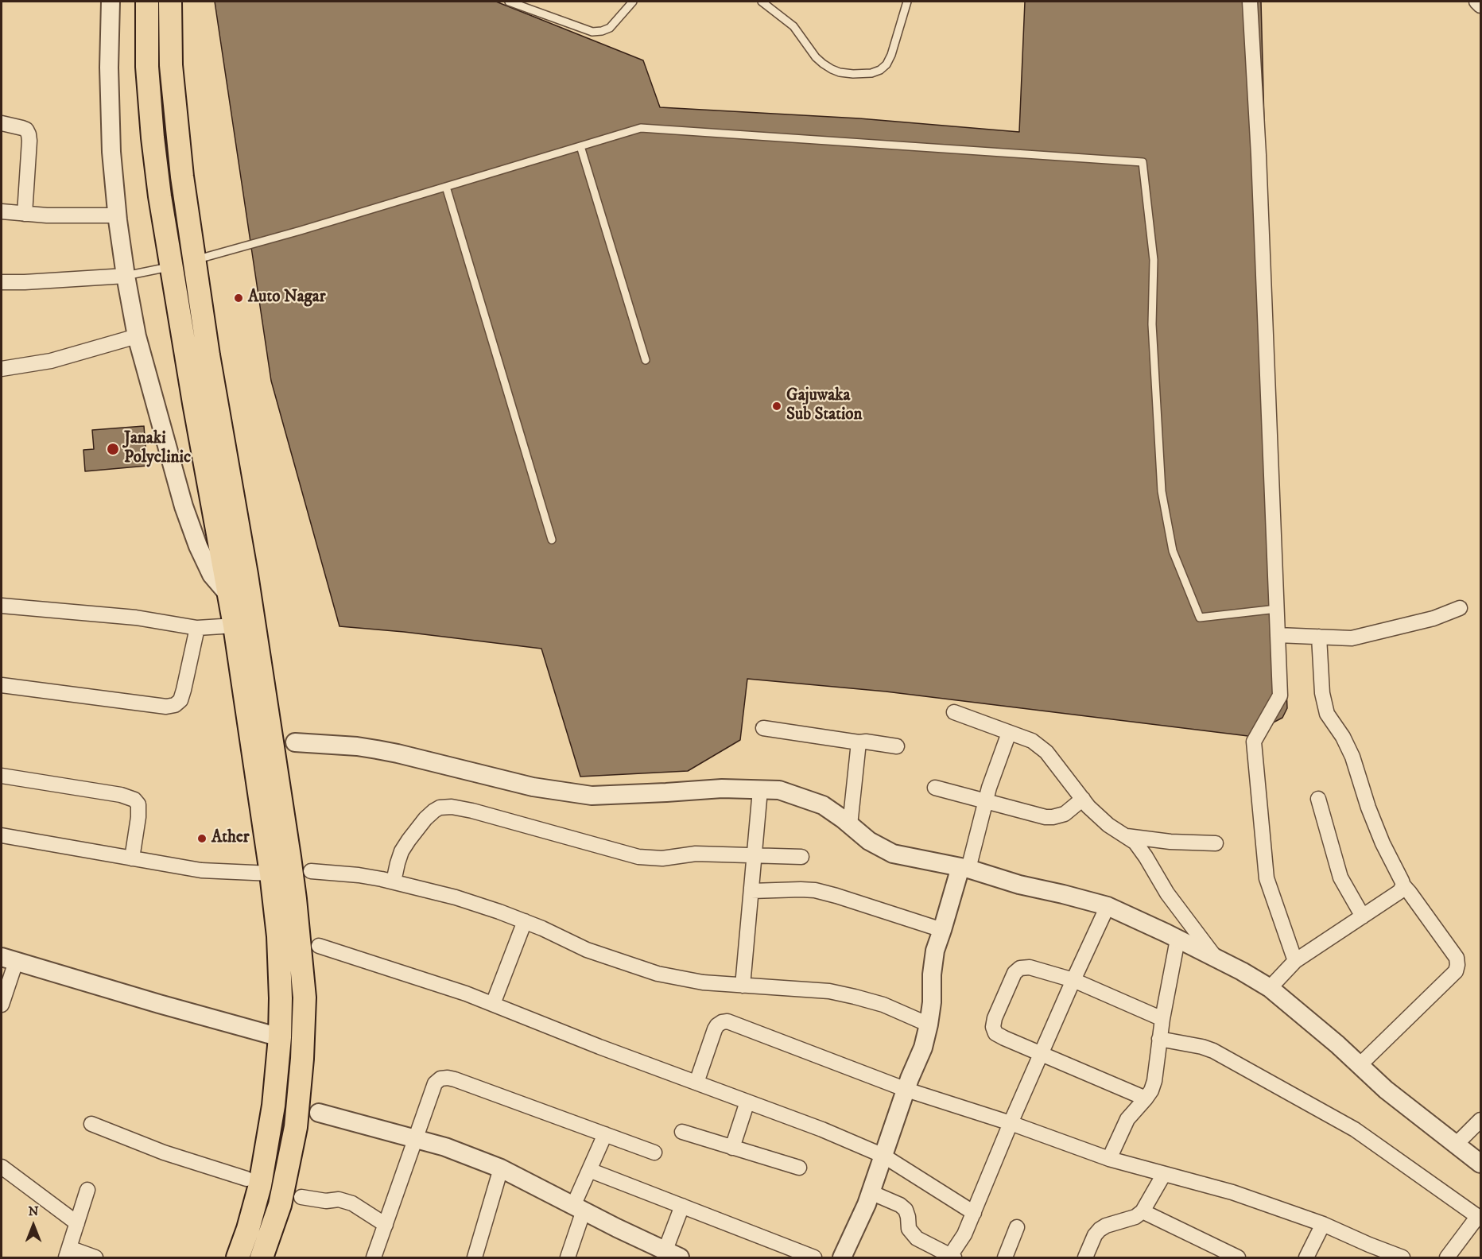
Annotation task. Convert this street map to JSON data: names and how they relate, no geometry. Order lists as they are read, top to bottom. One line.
{"places":["Auto Nagar","Gajuwaka Sub Station","Janaki Polyclinic","Ather"],"north":"top"}
